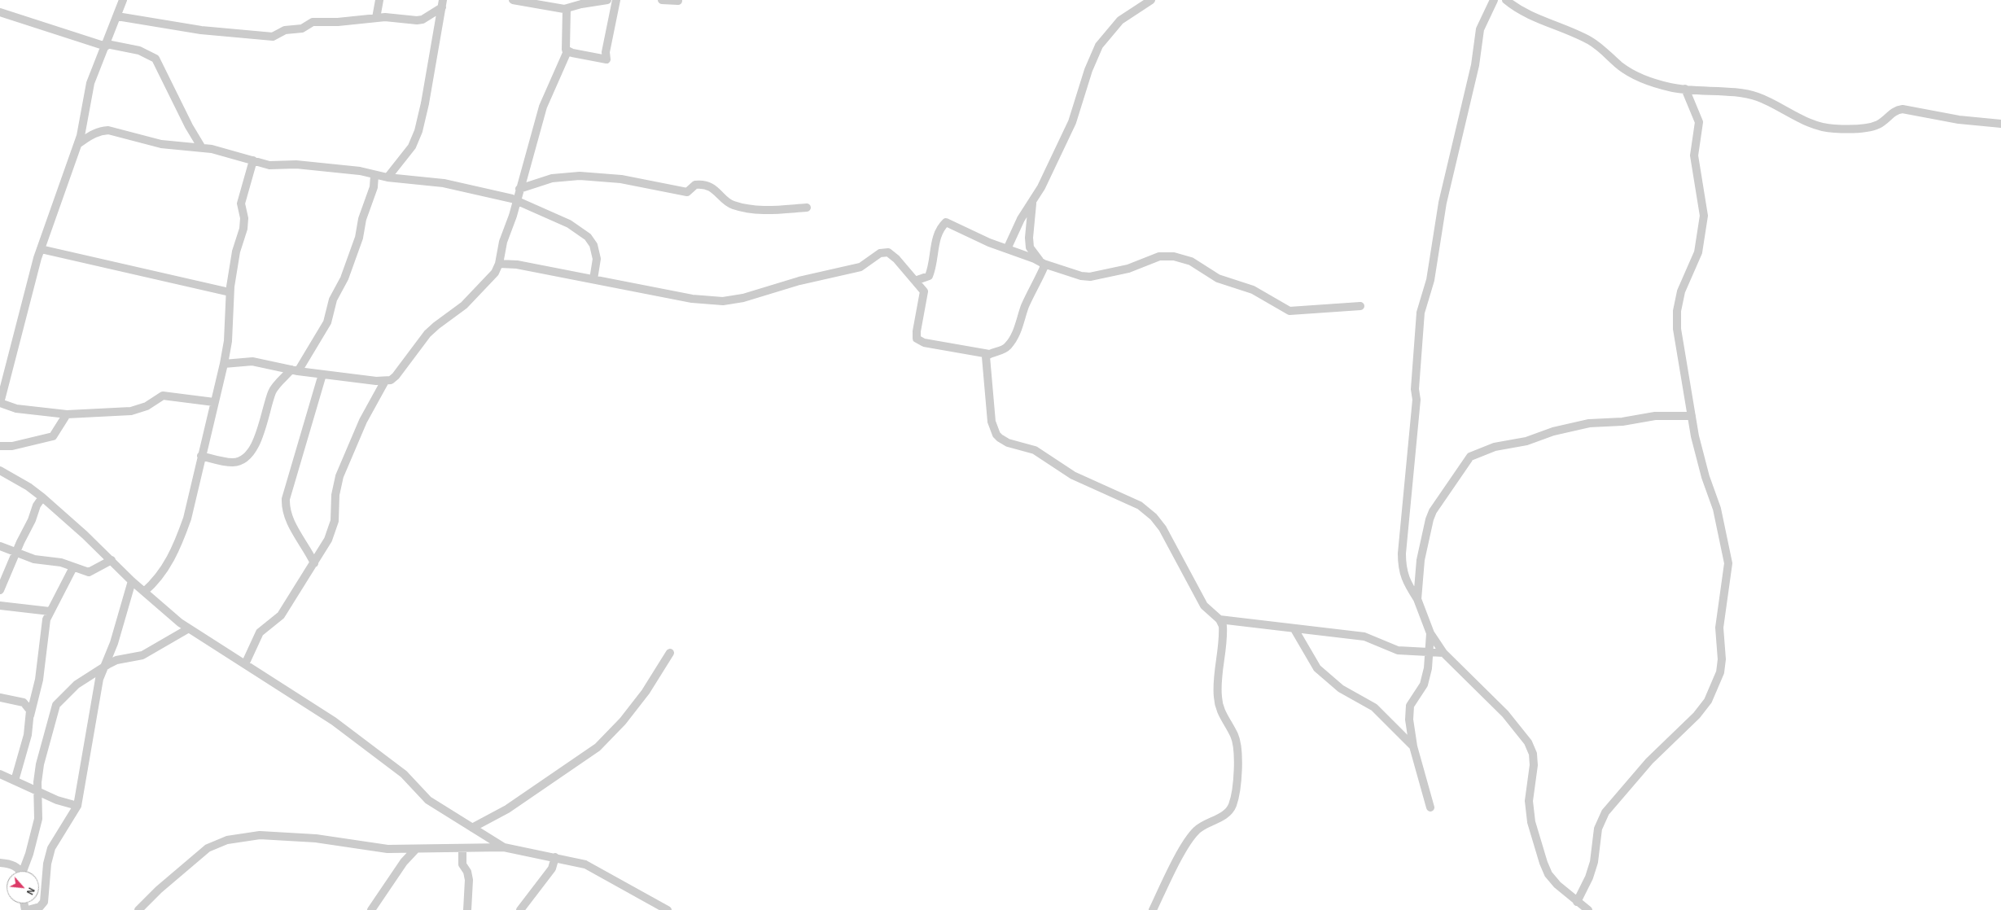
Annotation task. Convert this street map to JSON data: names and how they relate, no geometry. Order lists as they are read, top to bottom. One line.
{"north":"bottom right"}
